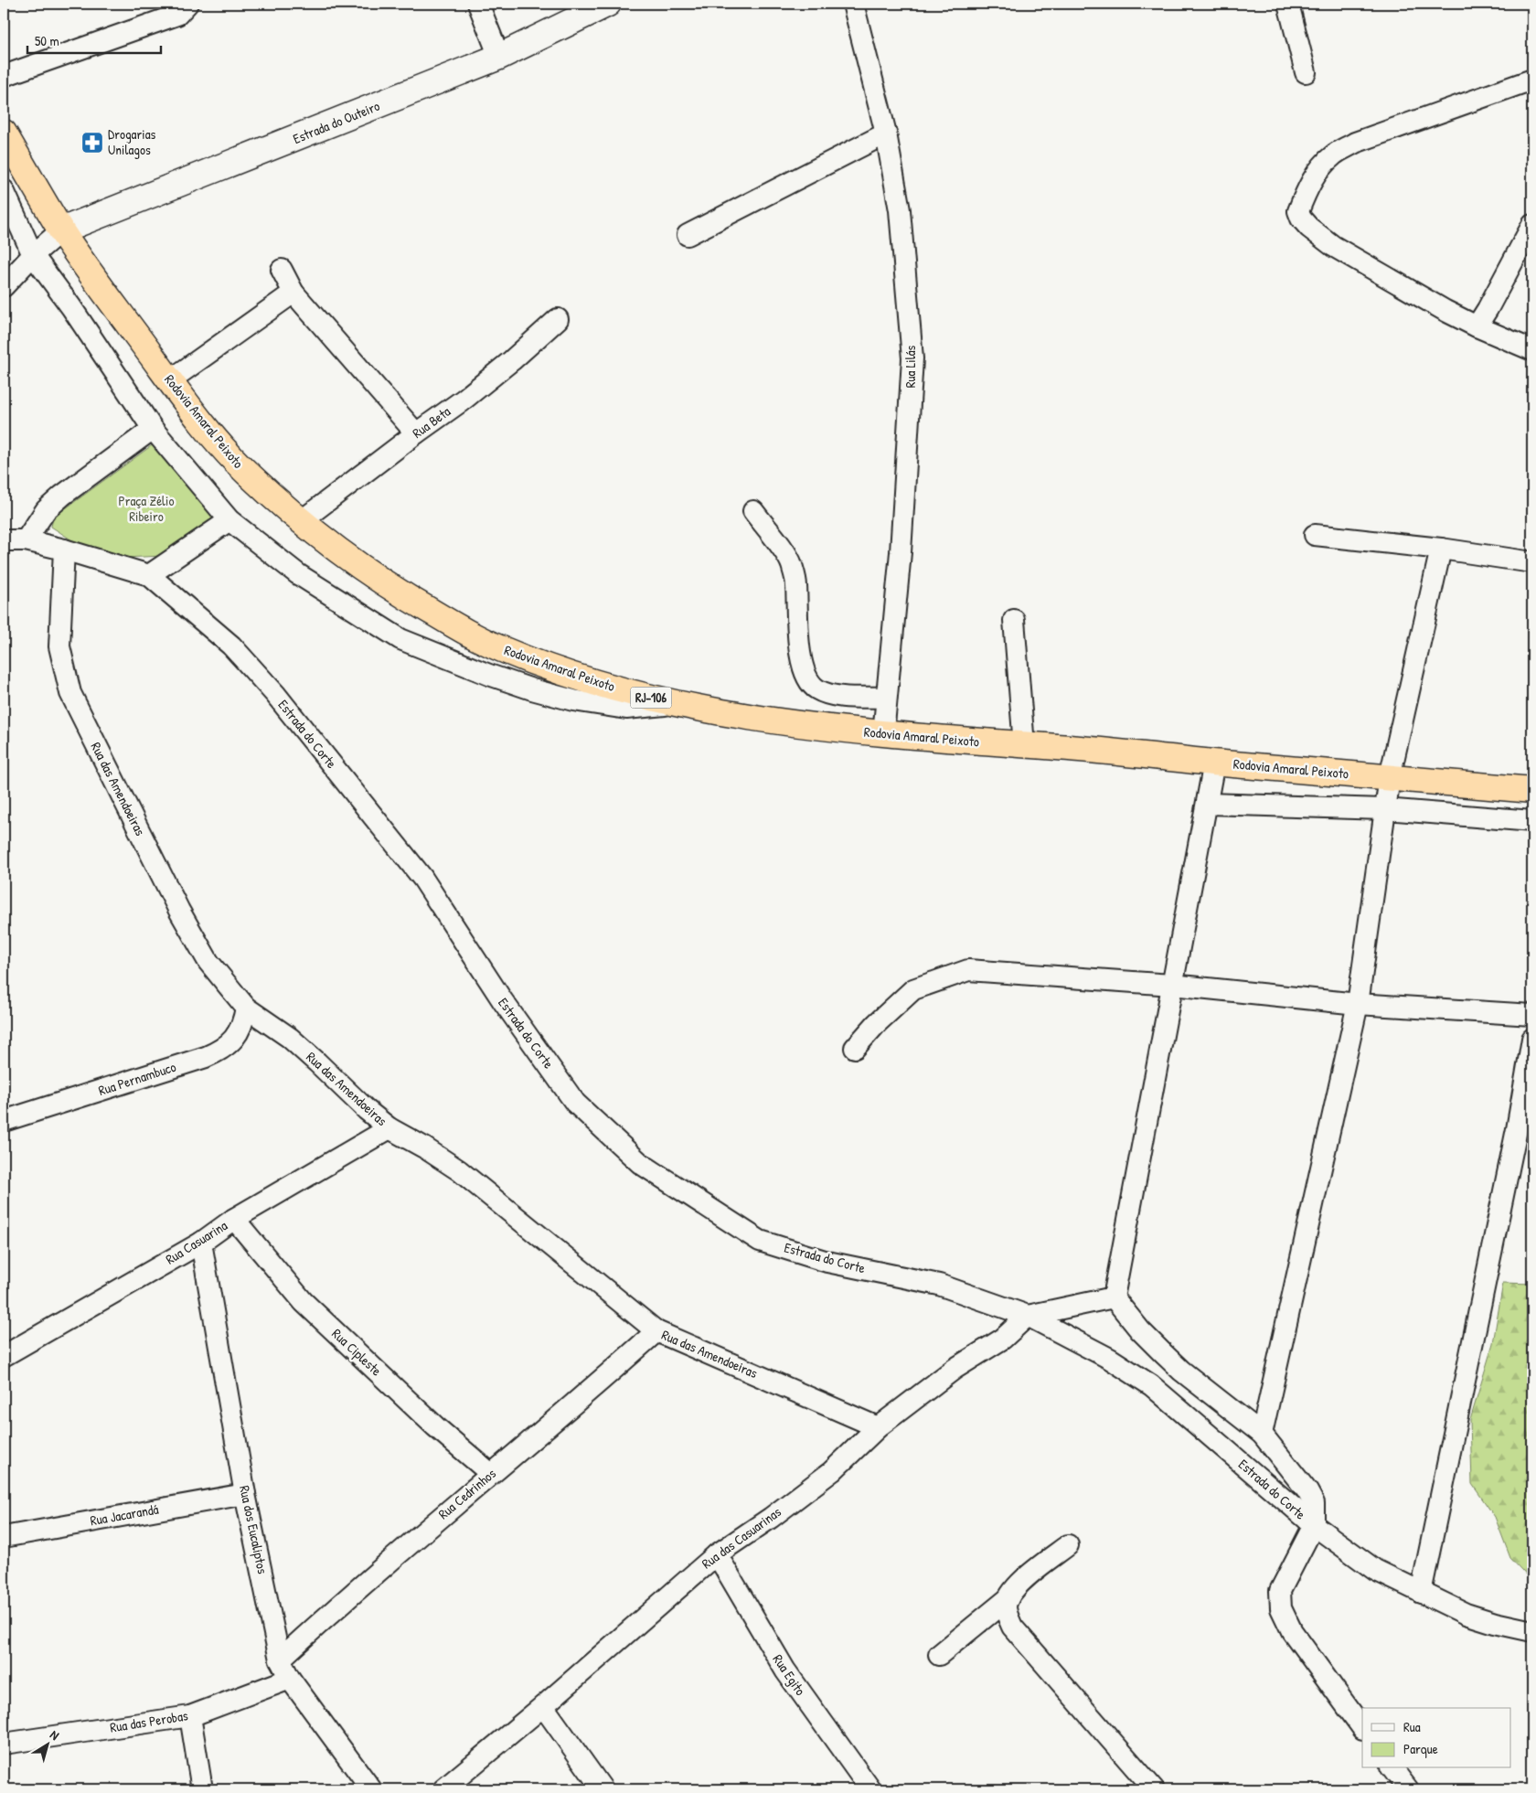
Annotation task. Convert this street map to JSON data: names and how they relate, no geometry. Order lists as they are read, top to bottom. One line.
{"streets":{"highway":["Rodovia Amaral Peixoto","RJ-106"],"street":["Estrada do Outeiro","Rua Lilás","Rua Beta","Estrada do Corte","Rua das Amendoeiras","Rua Pernambuco","Rua Casuarina","Rua Cipleste","Rua Cedrinhos","Rua Jacarandá","Rua dos Eucaliptos","Rua das Casuarinas","Rua Egito","Rua das Perobas"]},"crossings":[["Estrada do Outeiro","Rodovia Amaral Peixoto"],["Rua Lilás","Rodovia Amaral Peixoto"],["Rodovia Amaral Peixoto","Rua Beta"],["Estrada do Corte","Rua das Amendoeiras"],["Estrada do Corte","Rua das Casuarinas"],["Rua das Amendoeiras","Rua Pernambuco"],["Rua das Amendoeiras","Rua Casuarina"],["Rua das Amendoeiras","Rua Cedrinhos"],["Rua das Amendoeiras","Rua das Casuarinas"],["Rua Casuarina","Rua Cipleste"],["Rua Casuarina","Rua dos Eucaliptos"],["Rua Cipleste","Rua Cedrinhos"],["Rua Cedrinhos","Rua dos Eucaliptos"],["Rua Jacarandá","Rua dos Eucaliptos"],["Rua dos Eucaliptos","Rua das Perobas"],["Rua das Casuarinas","Rua Egito"]],"parks":["Praça Zélio Ribeiro"],"places":{"pharmacy":["Drogarias Unilagos"]},"legend":["Rua","Parque"],"scale_bar":"50 m","north":"top right"}
